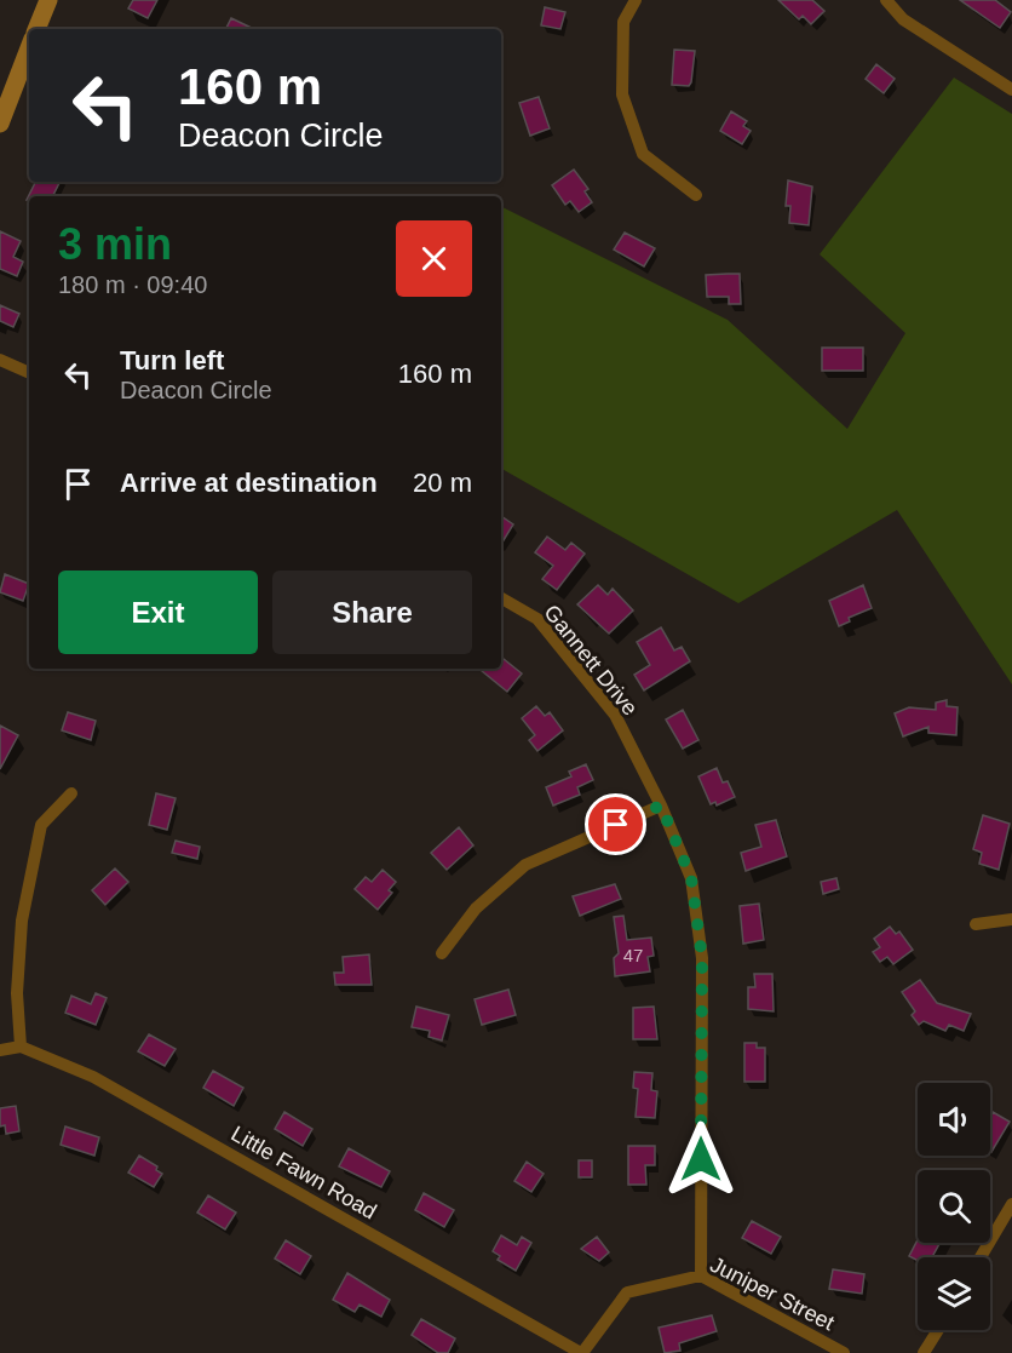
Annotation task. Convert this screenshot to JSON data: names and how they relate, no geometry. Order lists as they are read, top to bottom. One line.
{"streets":{"street":["Gannett Drive","Little Fawn Road","Juniper Street"]},"crossings":[["Gannett Drive","Juniper Street"],["Little Fawn Road","Juniper Street"]],"house_numbers":["47"],"page":{"turn":["160 m","Deacon Circle"],"heading":["3 min","180 m · 09:40"],"list":[{"name":"Turn left","note":"Deacon Circle","value":"160 m"},{"name":"Arrive at destination","value":"20 m"}],"buttons":["Exit","Share"]}}
